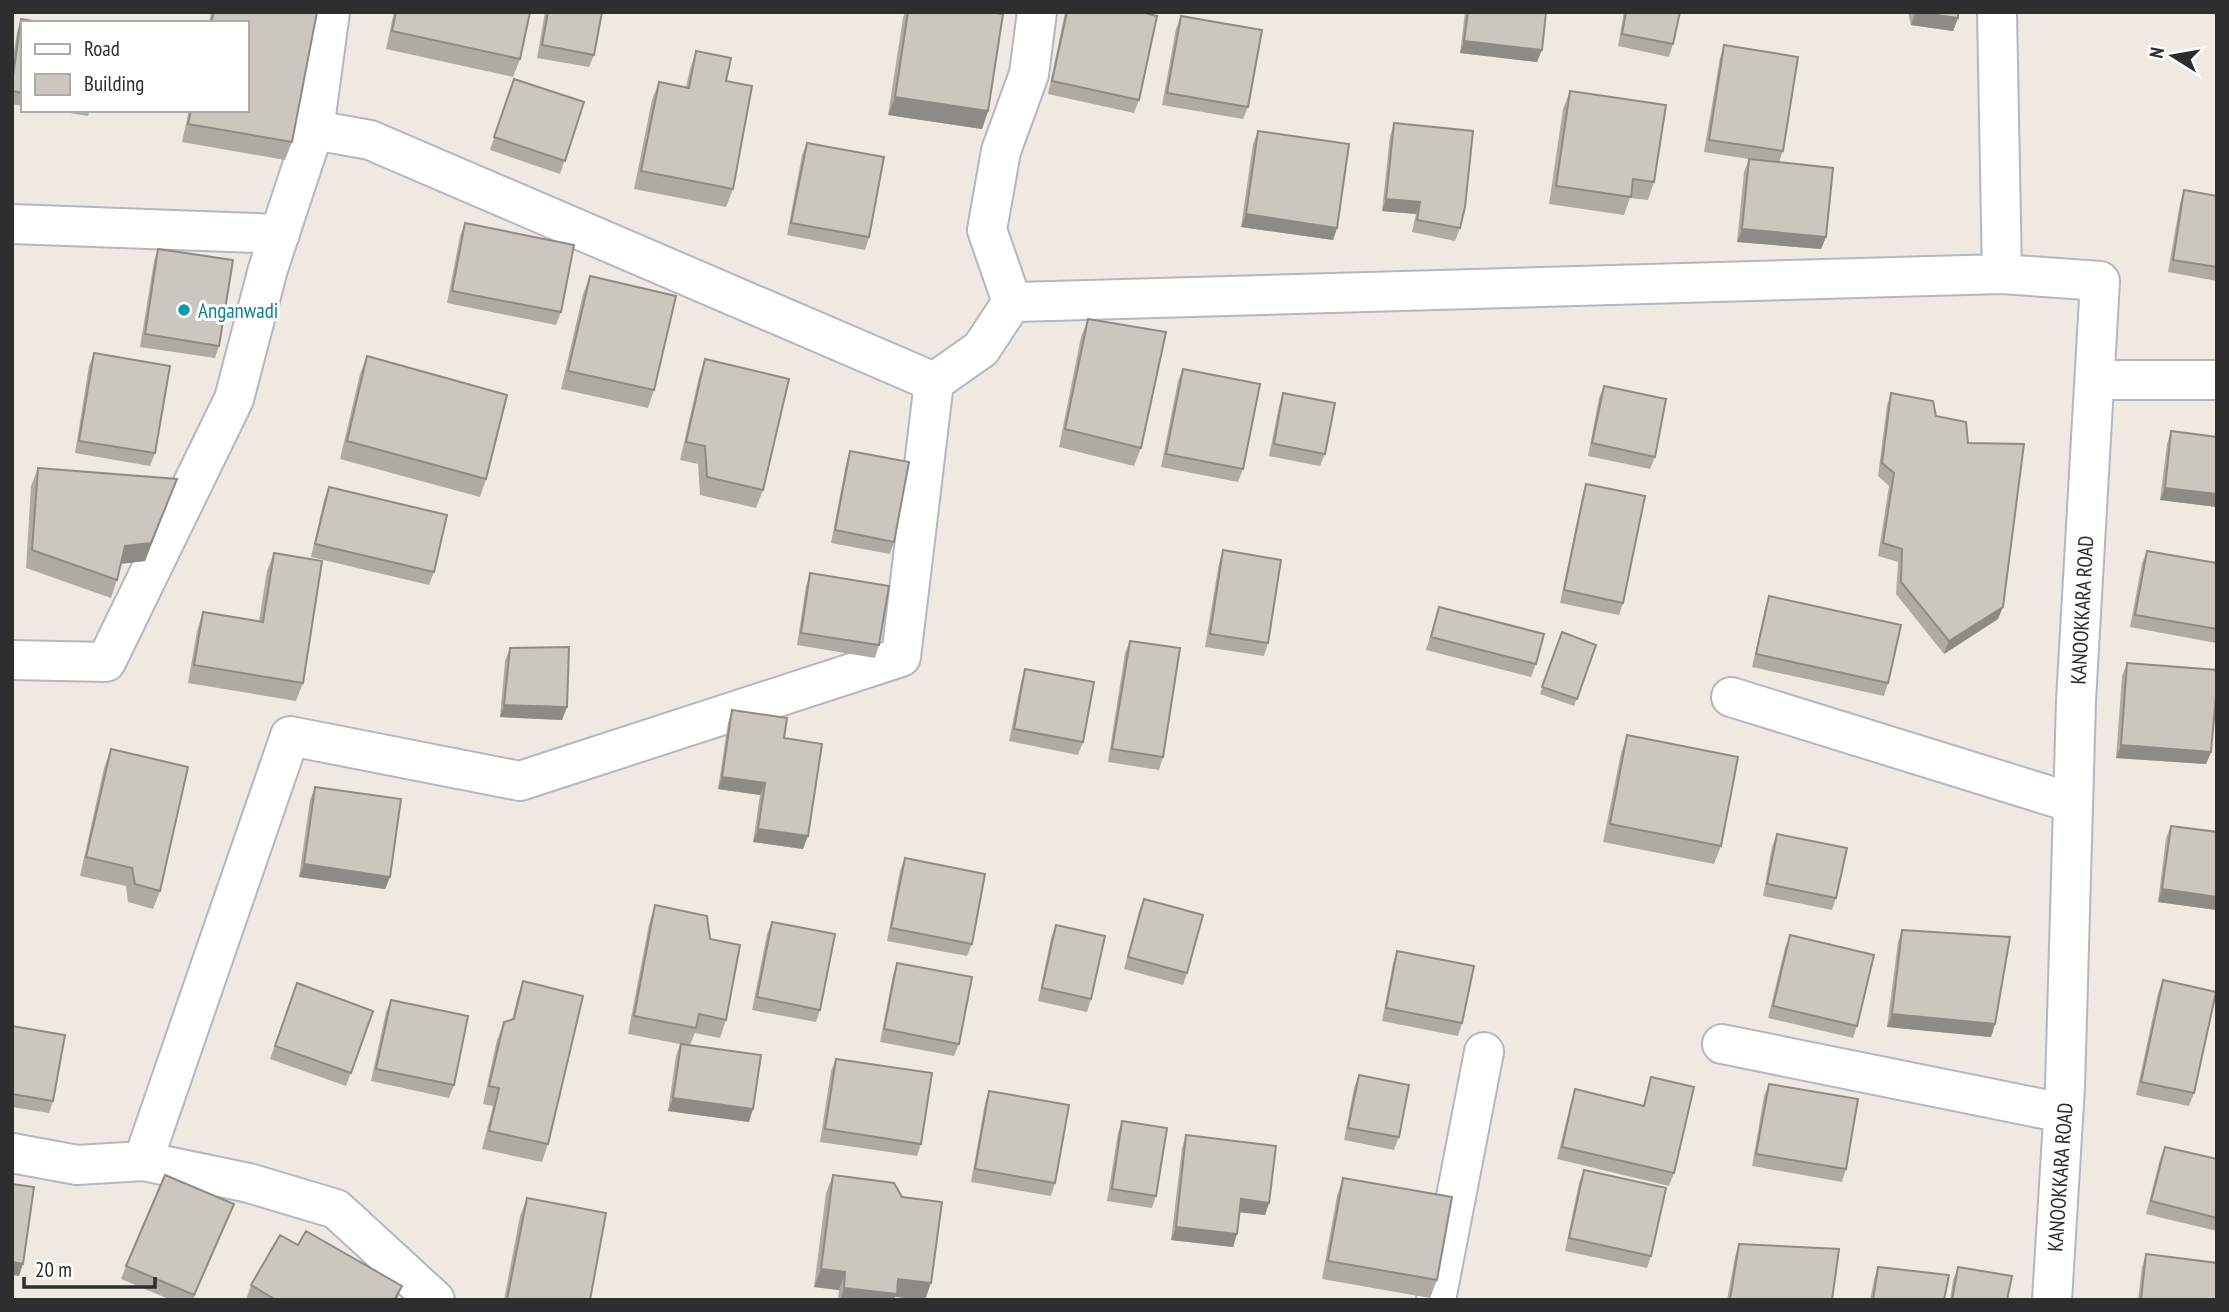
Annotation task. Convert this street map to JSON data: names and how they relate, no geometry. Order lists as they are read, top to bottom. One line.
{"streets":{"street":["KANOOKKARA ROAD"]},"places":["Anganwadi"],"legend":["Road","Building"],"scale_bar":"20 m","north":"left"}
